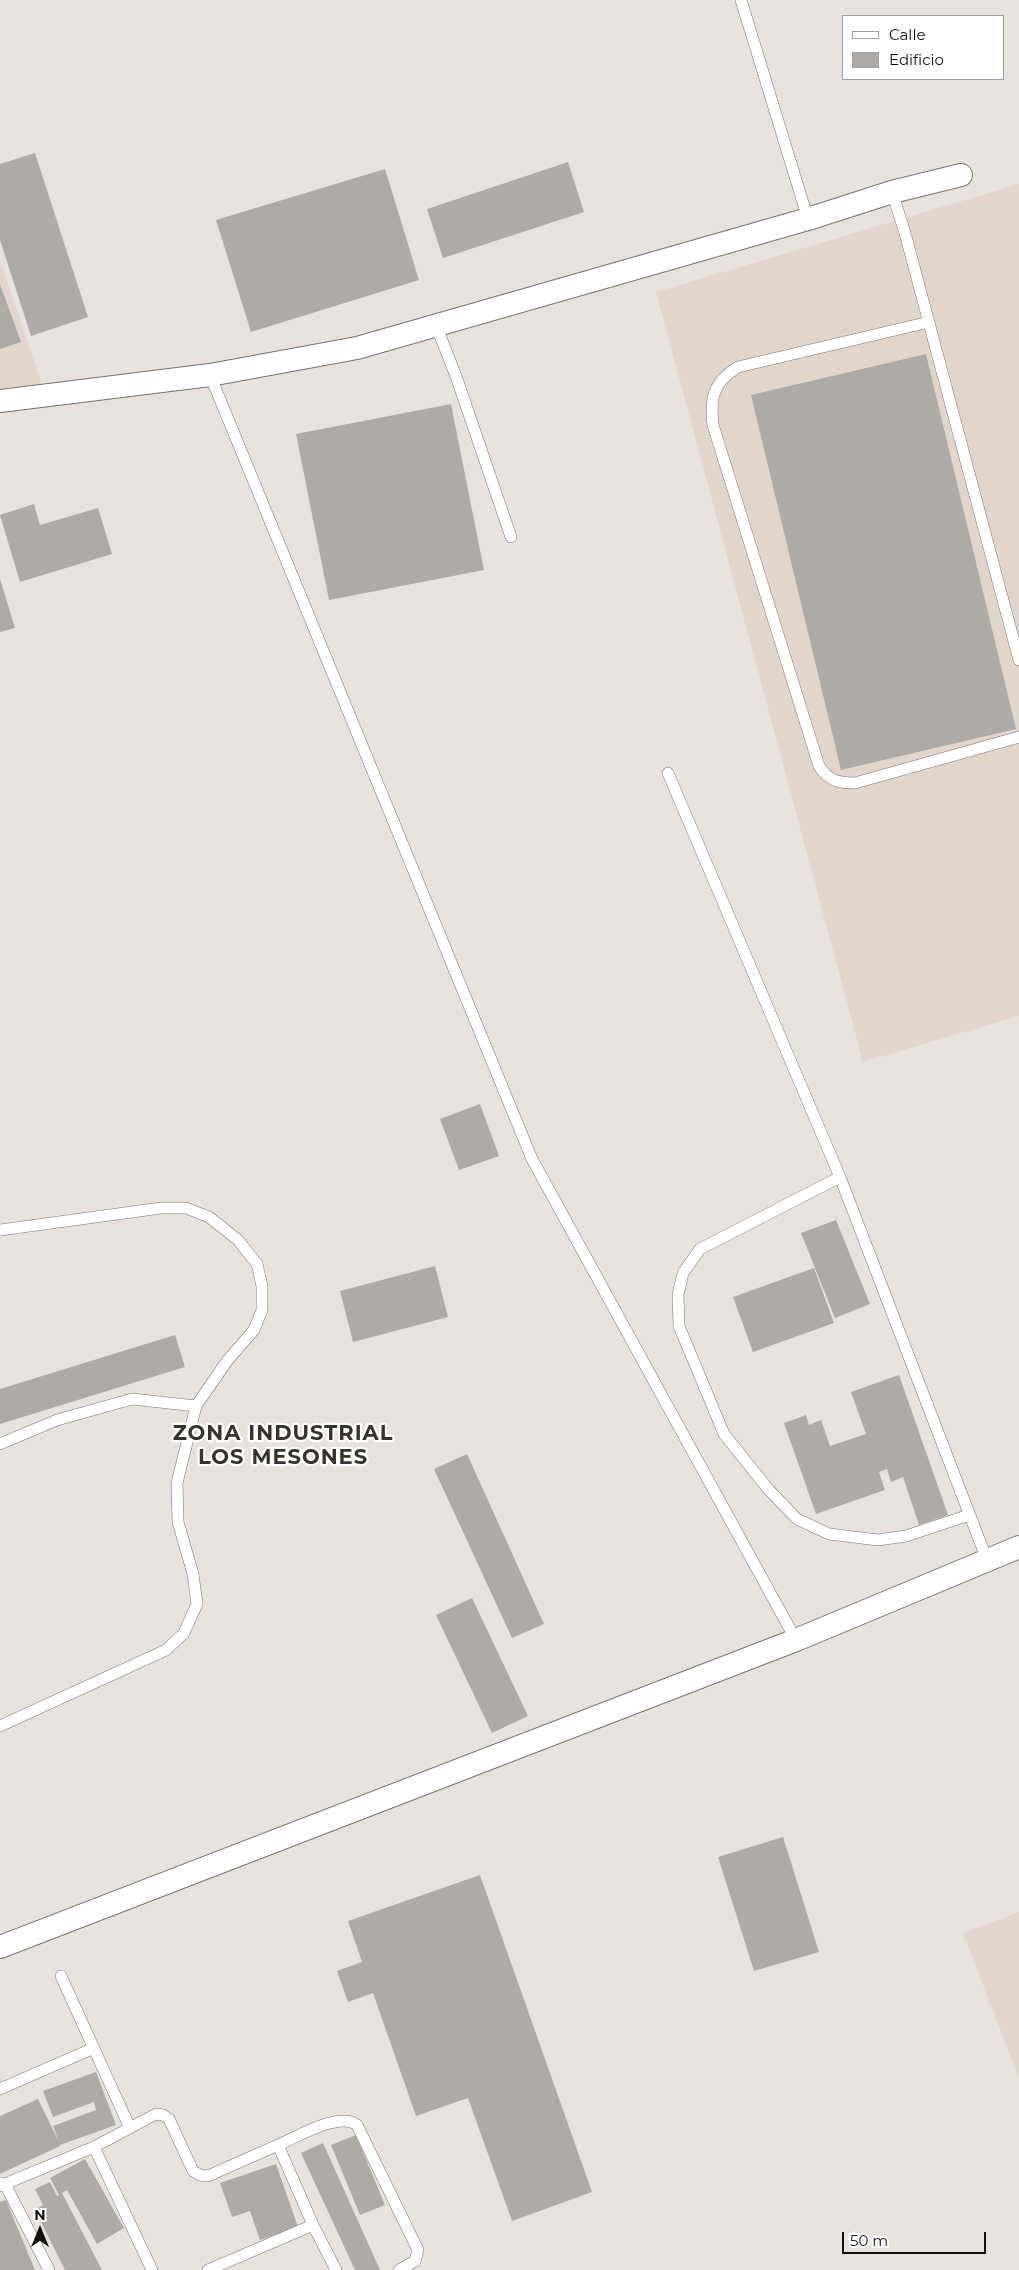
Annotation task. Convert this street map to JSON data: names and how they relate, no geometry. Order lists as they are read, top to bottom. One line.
{"districts":["ZONA INDUSTRIAL LOS MESONES"],"legend":["Calle","Edificio"],"scale_bar":"50 m","north":"top"}
